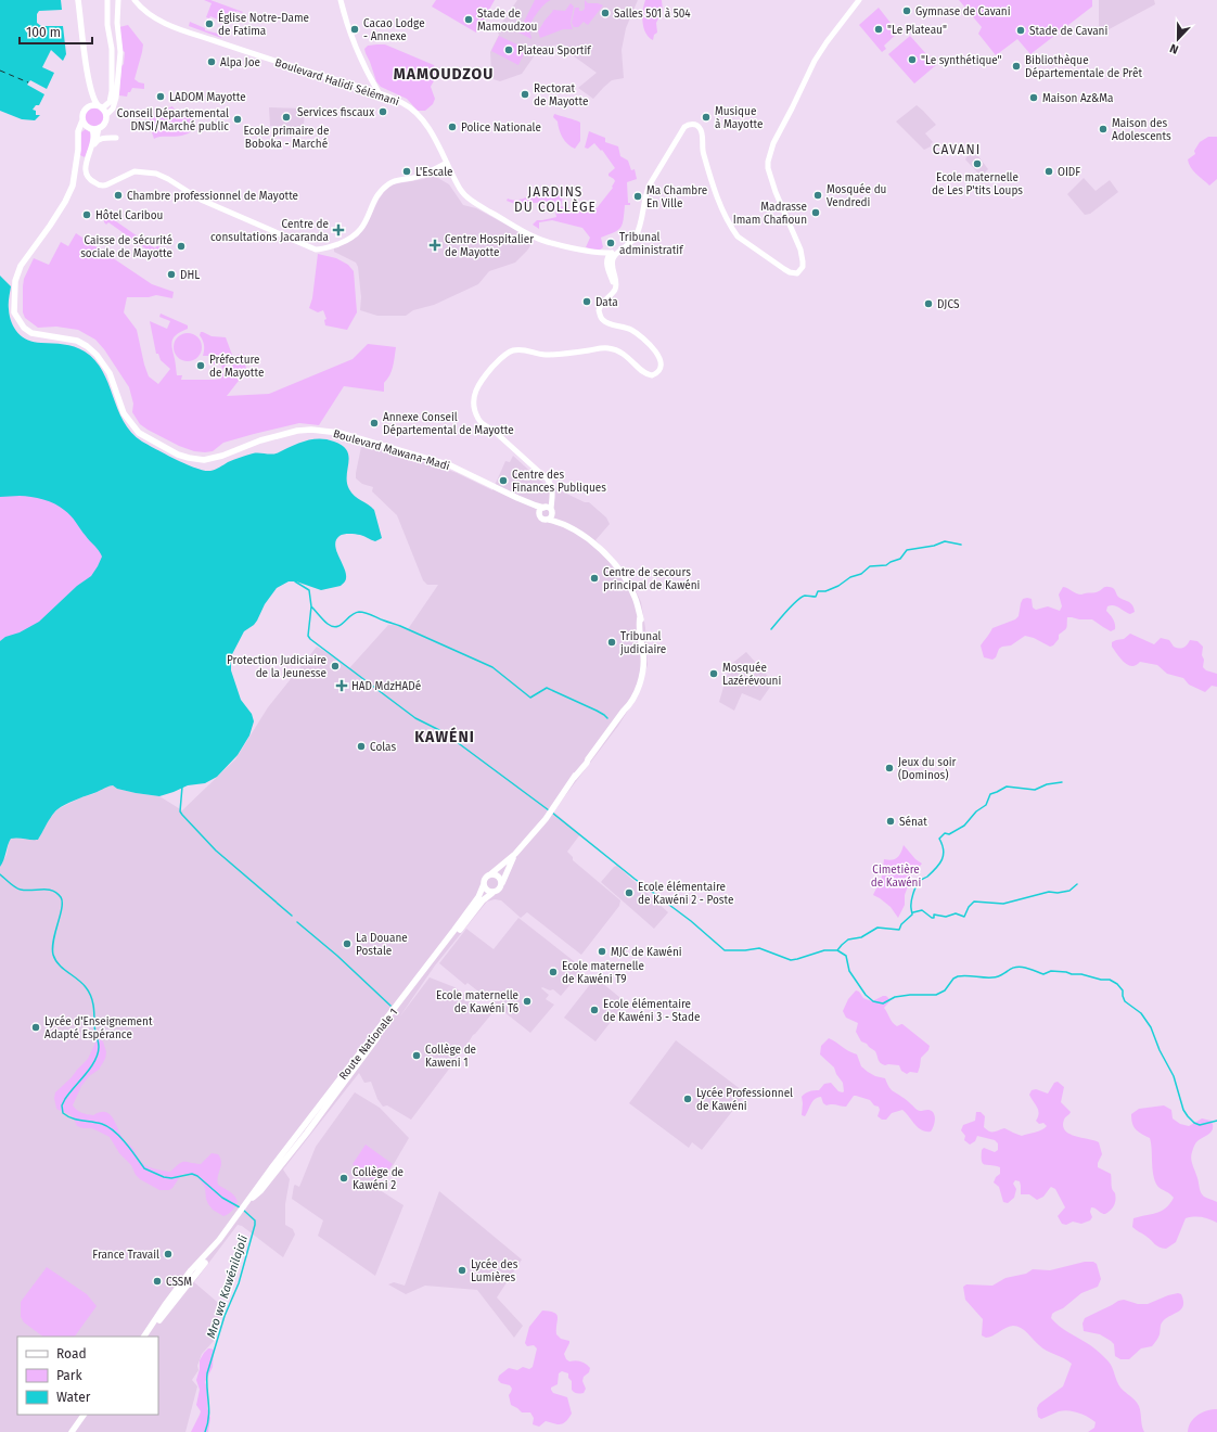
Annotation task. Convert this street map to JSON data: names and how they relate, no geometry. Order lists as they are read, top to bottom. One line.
{"streets":{"main road":["Boulevard Mawana-Madi","Route Nationale 1"],"street":["Boulevard Halidi Sélémani"]},"districts":["MAMOUDZOU","CAVANI","JARDINS DU COLLÈGE","KAWÉNI"],"water":["Mro wa Kawénilajoli"],"parks":["Cimetière de Kawéni"],"places":{"other":["Gymnase de Cavani","Salles 501 à 504","Stade de Mamoudzou","Église Notre-Dame de Fatima","Cacao Lodge - Annexe","\"Le Plateau\"","Stade de Cavani","Plateau Sportif","\"Le synthétique\"","Alpa Joe","Bibliothèque Départementale de Prêt","Rectorat de Mayotte","LADOM Mayotte","Maison Az&Ma","Services fiscaux","Ecole primaire de Boboka - Marché","Musique à Mayotte","Conseil Départemental DNSI/Marché public","Police Nationale","Maison des Adolescents","Ecole maternelle de Les P'tits Loups","L'Escale","OIDF","Chambre professionnel de Mayotte","Mosquée du Vendredi","Ma Chambre En Ville","Madrasse Imam Chafioun","Hôtel Caribou","Tribunal administratif","Caisse de sécurité sociale de Mayotte","DHL","Data","DJCS","Préfecture de Mayotte","Annexe Conseil Départemental de Mayotte","Centre des Finances Publiques","Centre de secours principal de Kawéni","Tribunal judiciaire","Protection Judiciaire de la Jeunesse","Mosquée Lazérévouni","Colas","Jeux du soir (Dominos)","Sénat","Ecole élémentaire de Kawéni 2 - Poste","La Douane Postale","MJC de Kawéni","Ecole maternelle de Kawéni T9","Ecole maternelle de Kawéni T6","Ecole élémentaire de Kawéni 3 - Stade","Lycée d'Enseignement Adapté Espérance","Collège de Kaweni 1","Lycée Professionnel de Kawéni","Collège de Kawéni 2","France Travail","Lycée des Lumières","CSSM"],"health":["Centre de consultations Jacaranda","Centre Hospitalier de Mayotte","HAD MdzHADé"]},"legend":["Road","Park","Water"],"scale_bar":"100 m","north":"bottom"}
